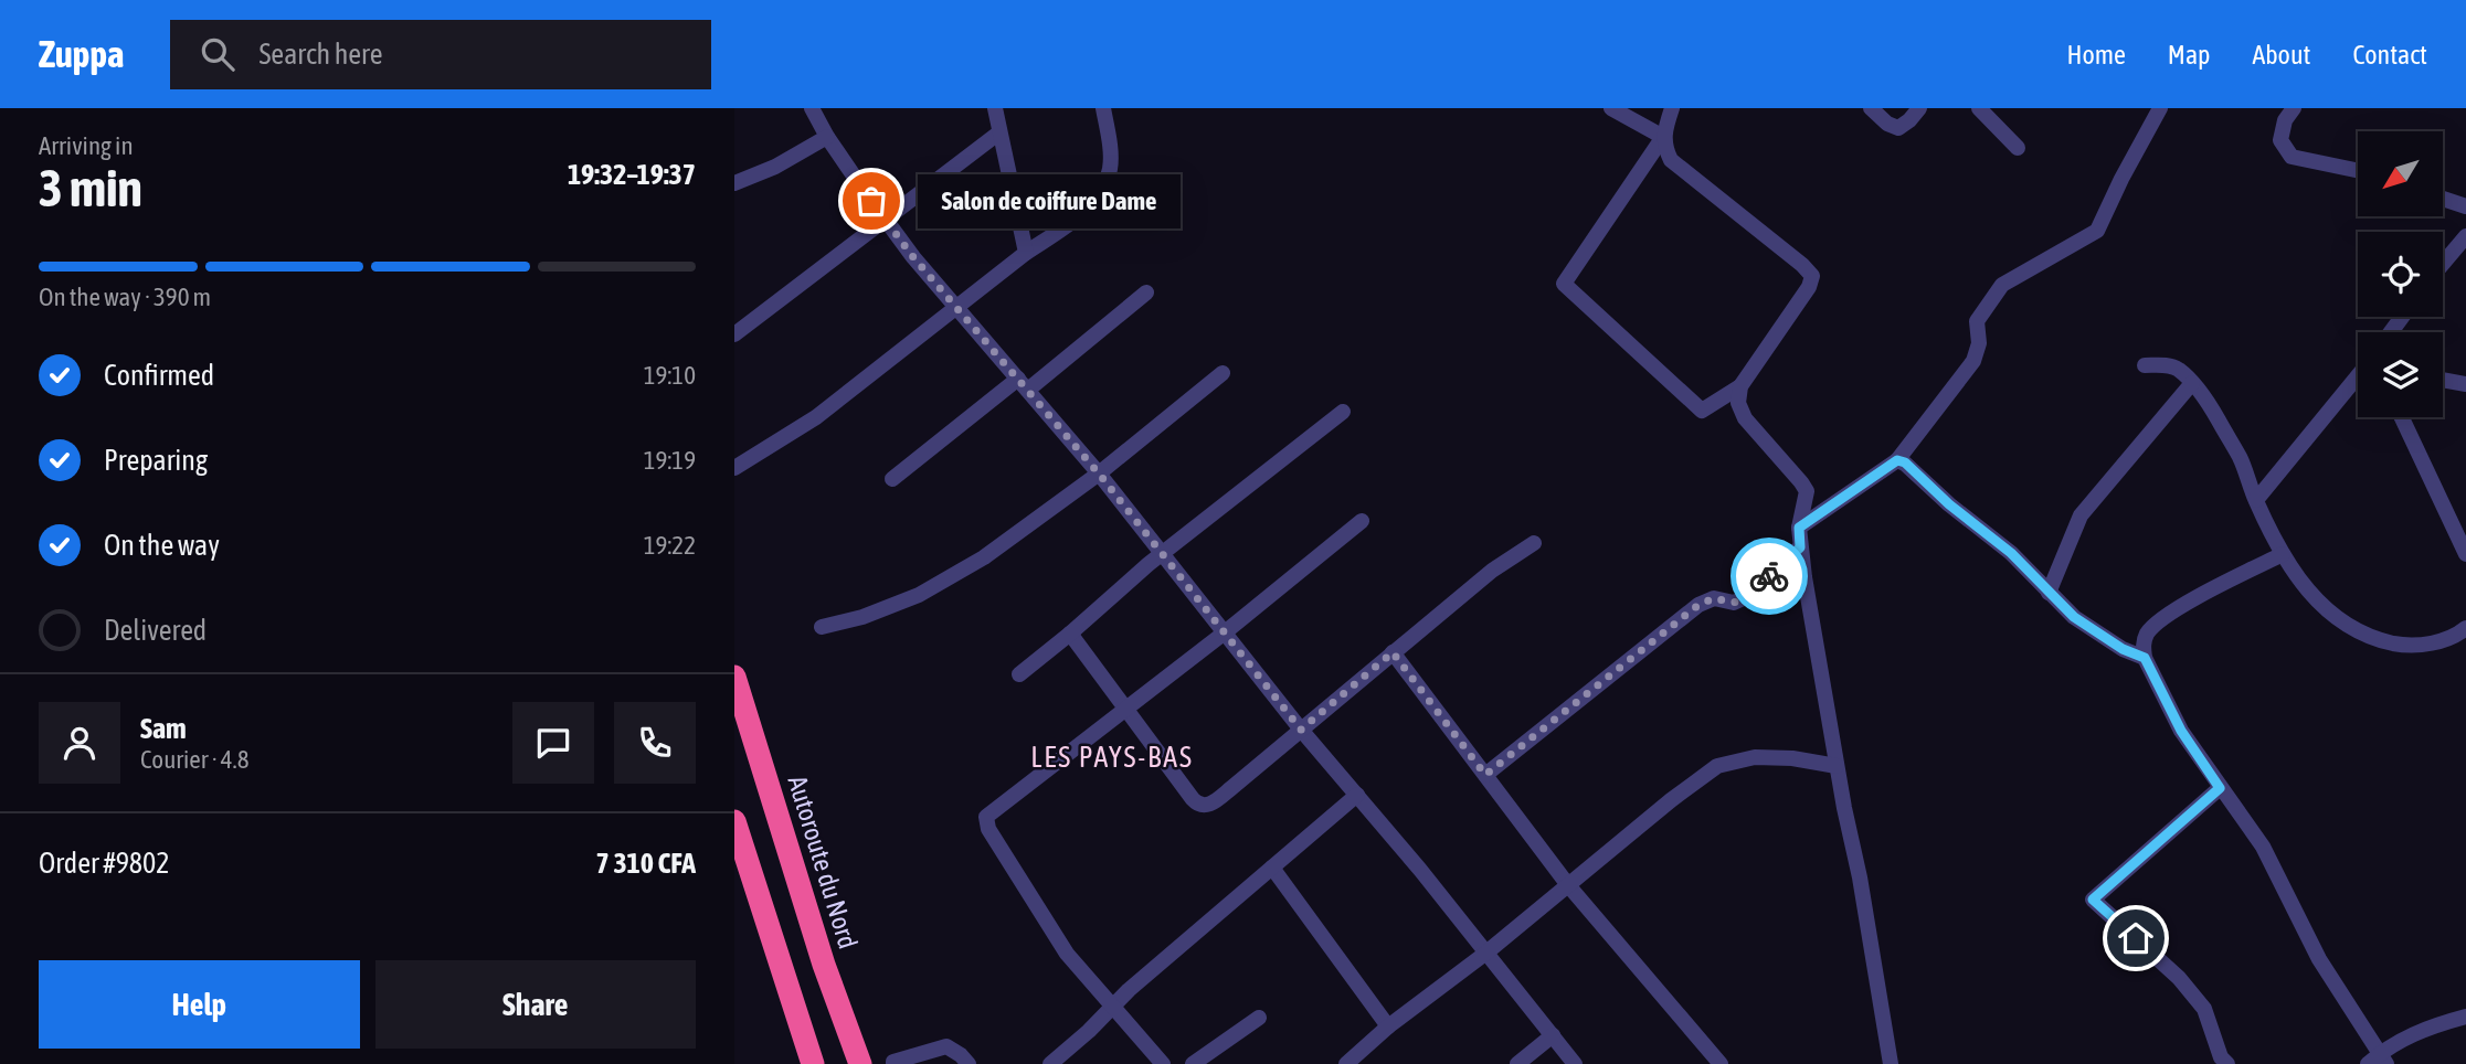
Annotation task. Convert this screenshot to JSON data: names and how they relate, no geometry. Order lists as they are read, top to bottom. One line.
{"streets":{"highway":["Autoroute du Nord"]},"districts":["LES PAYS-BAS"],"places":["Salon de coiffure Dame"],"north":"bottom left","page":{"header":"Zuppa","search":"Search here","nav":["Home","Map","About","Contact"],"heading":["3 min","Arriving in","19:32–19:37"],"panel":["Sam","Courier · 4.8","Order #9802","7 310 CFA"],"bubble":"Salon de coiffure Dame","bar":"On the way · 390 m","list":[["Confirmed","19:10"],["Preparing","19:19"],["On the way","19:22"],"Delivered"],"buttons":["Help","Share"]}}
